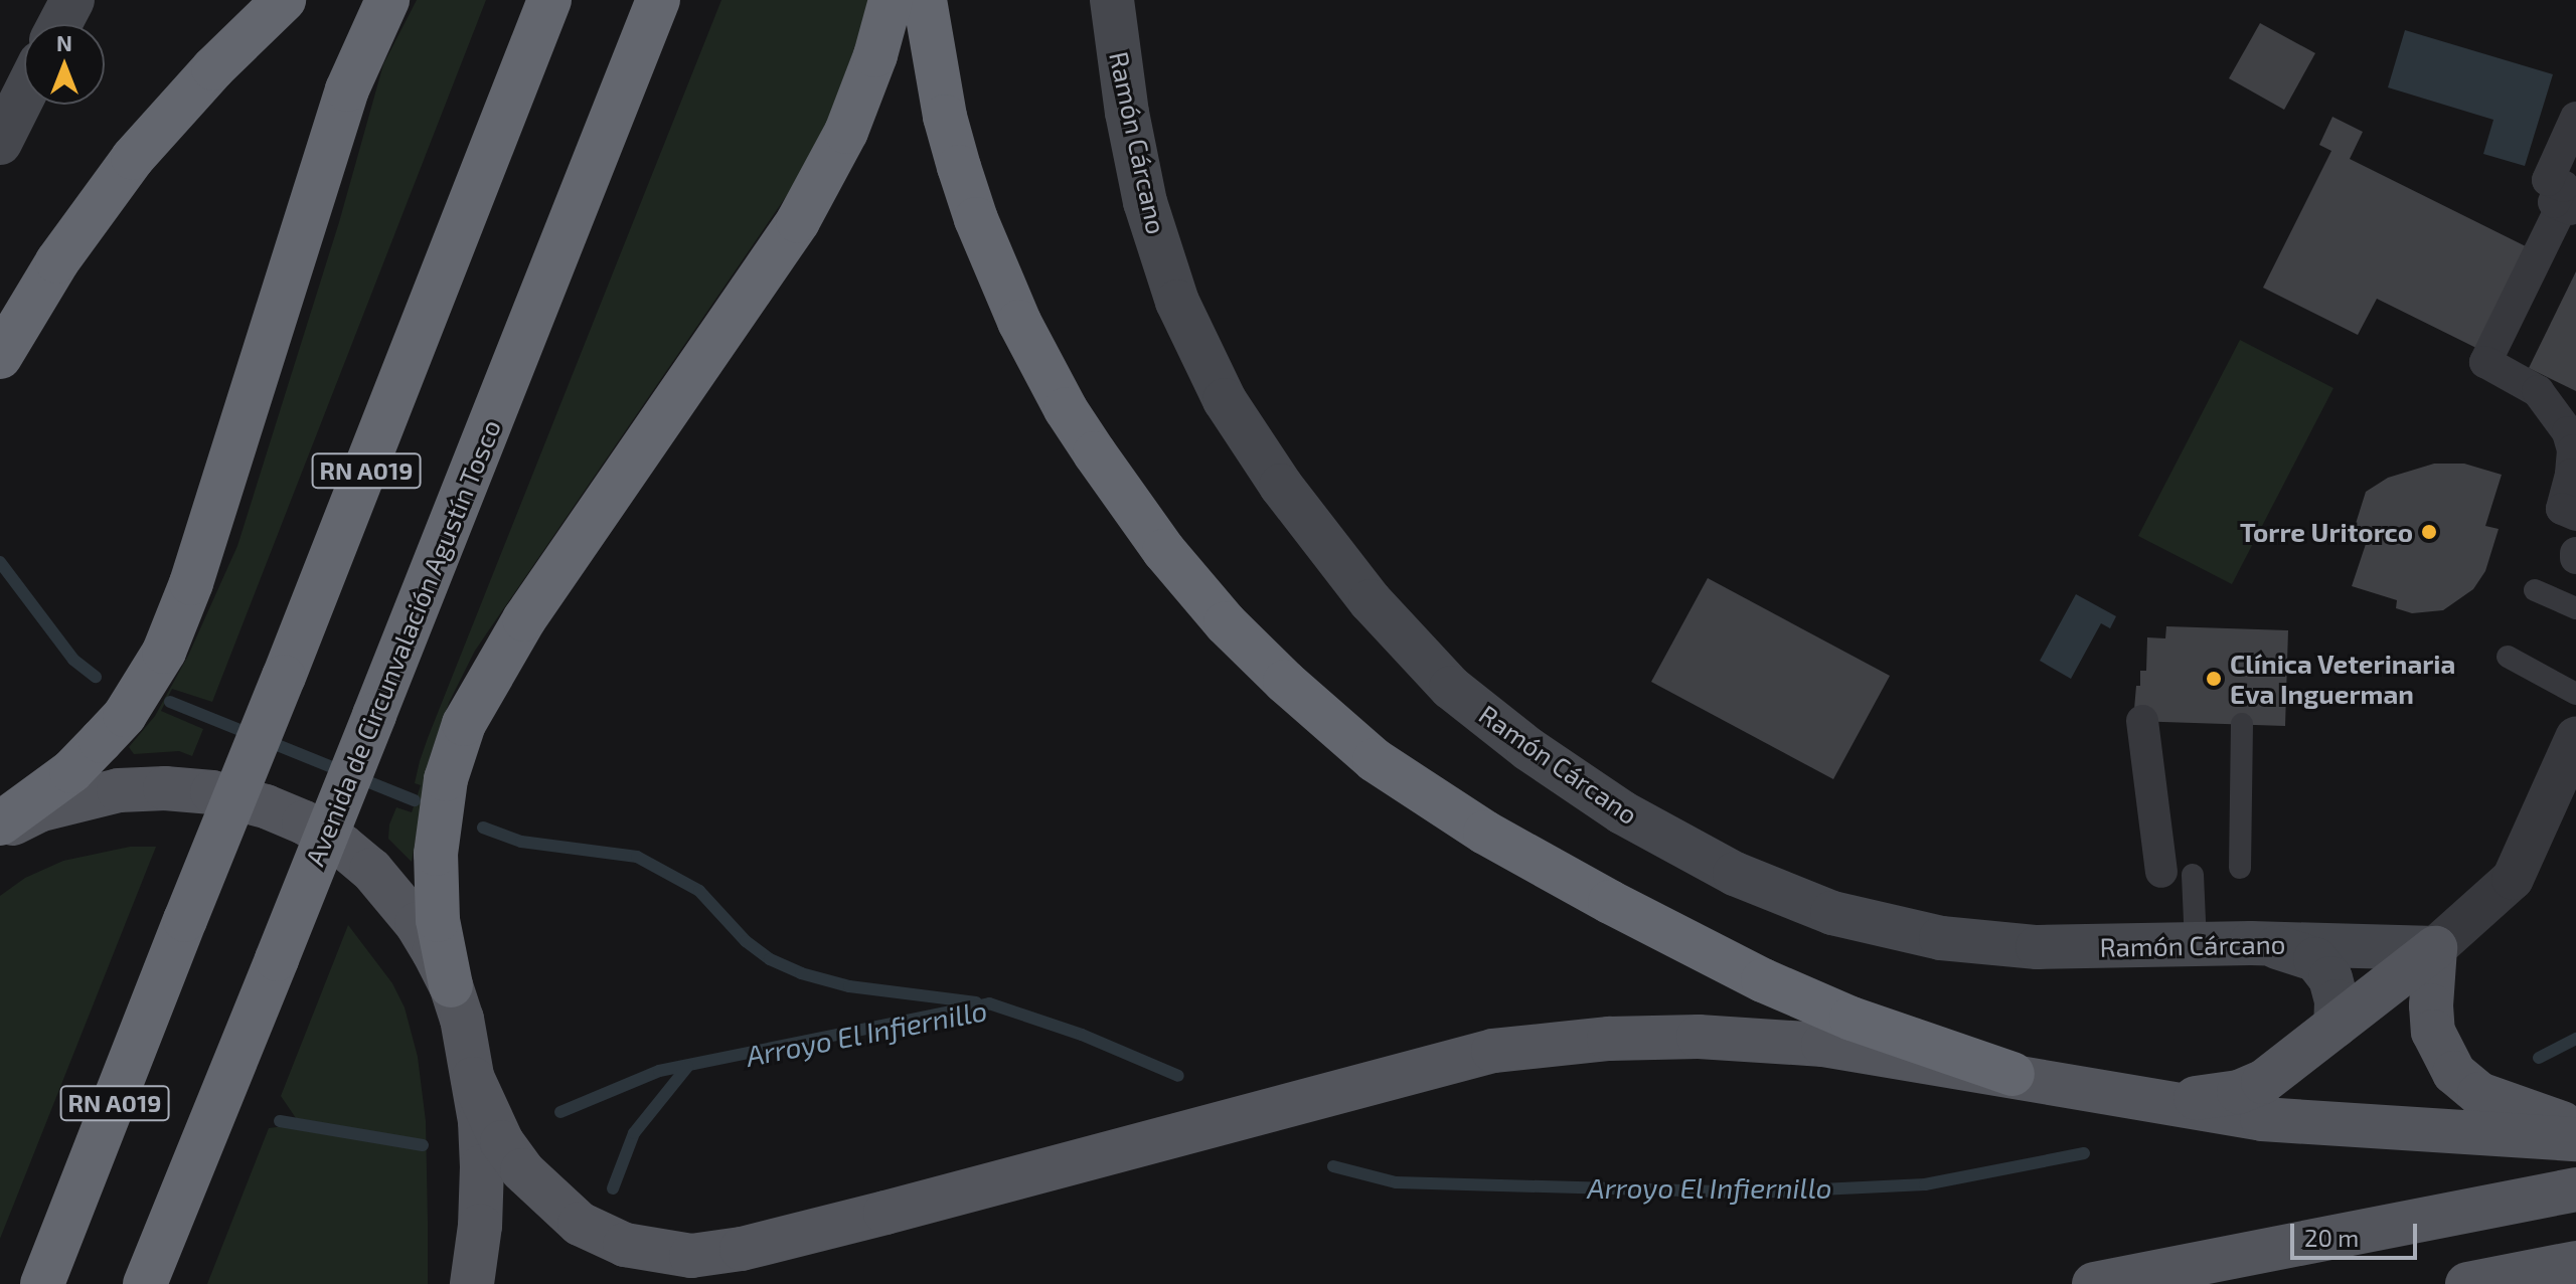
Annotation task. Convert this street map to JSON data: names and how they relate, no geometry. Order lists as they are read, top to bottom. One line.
{"streets":{"highway":["RN A019","Avenida de Circunvalación Agustín Tosco"],"main road":["Ramón Cárcano"]},"water":["Arroyo El Infiernillo"],"places":["Torre Uritorco","Clínica Veterinaria Eva Inguerman"],"scale_bar":"20 m","north":"top"}
